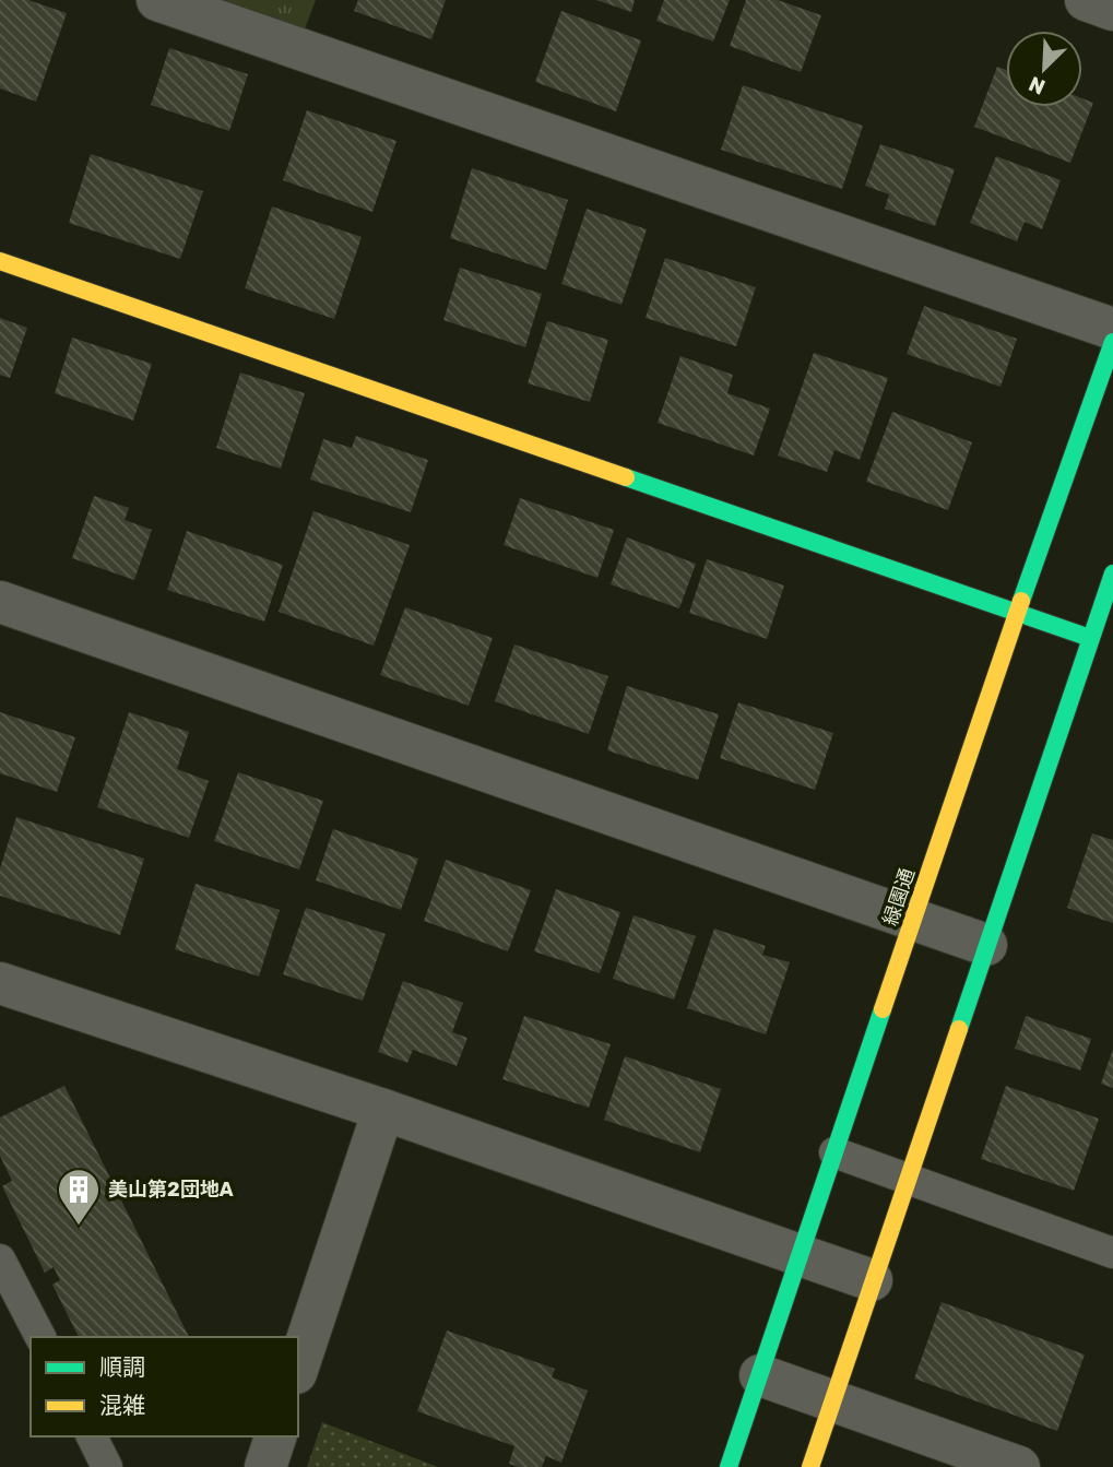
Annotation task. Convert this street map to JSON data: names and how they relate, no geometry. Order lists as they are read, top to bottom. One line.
{"streets":{"street":["緑園通"]},"places":{"building":["美山第2団地A"]},"legend":["順調","混雑"],"north":"bottom left"}
